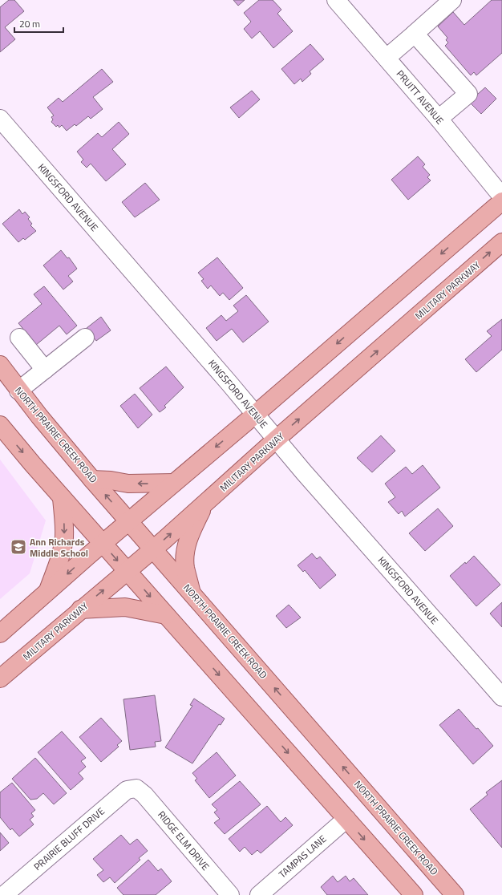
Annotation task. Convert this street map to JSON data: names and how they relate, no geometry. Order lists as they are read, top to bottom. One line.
{"streets":{"main road":["MILITARY PARKWAY","NORTH PRAIRIE CREEK ROAD"],"street":["PRUITT AVENUE","KINGSFORD AVENUE","PRAIRIE BLUFF DRIVE","RIDGE ELM DRIVE","TAMPAS LANE"]},"crossings":[["KINGSFORD AVENUE","MILITARY PARKWAY"],["MILITARY PARKWAY","NORTH PRAIRIE CREEK ROAD"],["PRAIRIE BLUFF DRIVE","RIDGE ELM DRIVE"]],"places":{"school or university":["Ann Richards Middle School"]},"scale_bar":"20 m"}
